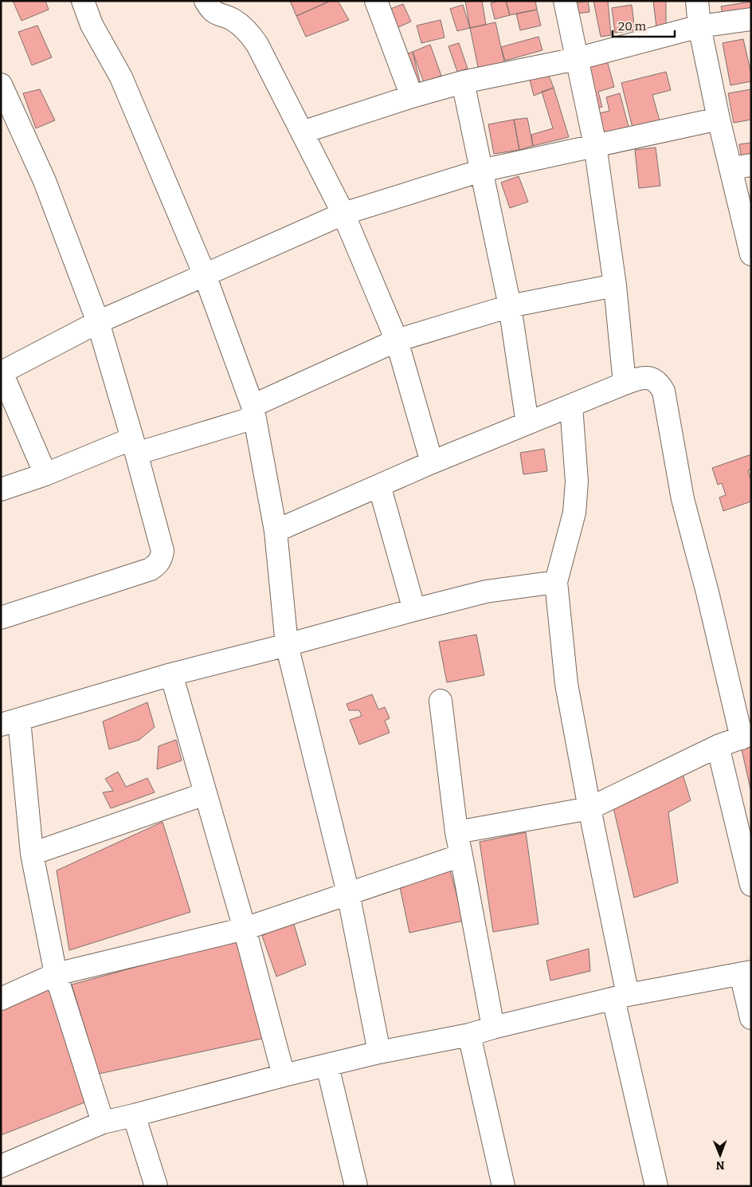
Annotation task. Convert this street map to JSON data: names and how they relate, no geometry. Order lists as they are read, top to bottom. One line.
{"scale_bar":"20 m","north":"bottom"}
